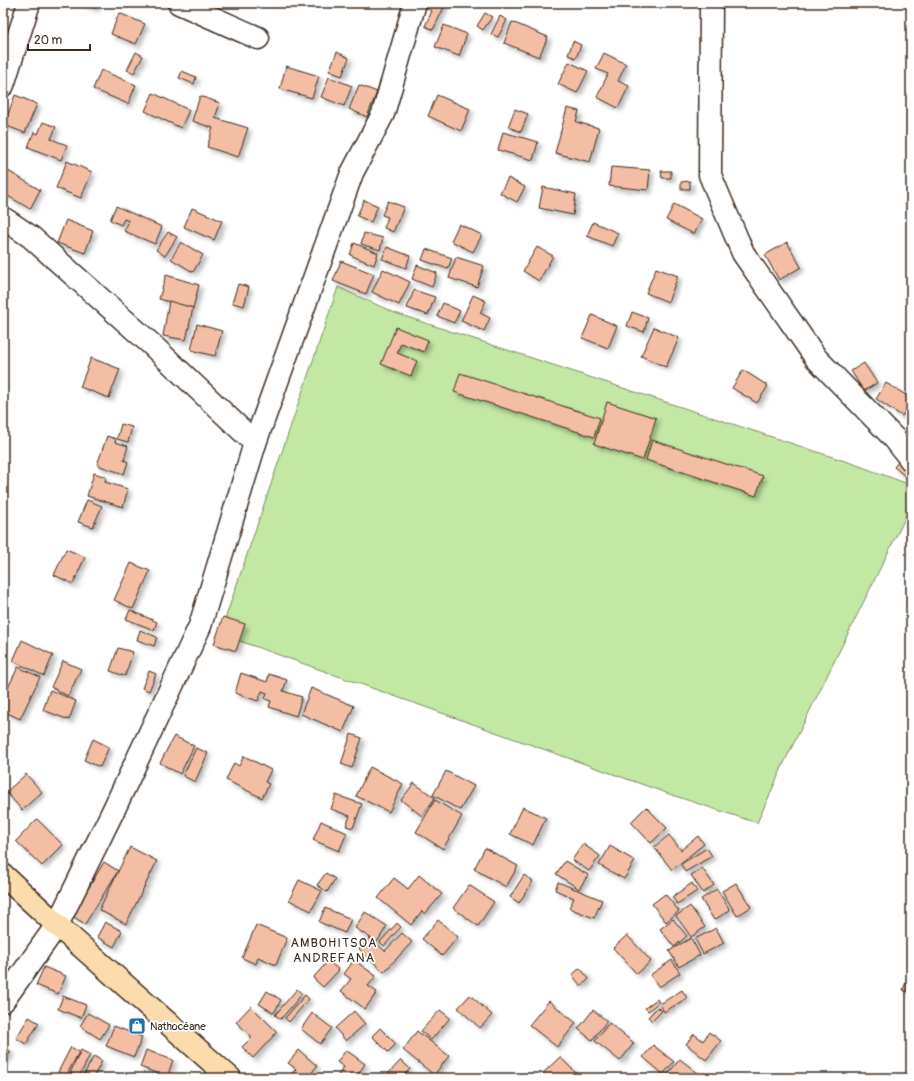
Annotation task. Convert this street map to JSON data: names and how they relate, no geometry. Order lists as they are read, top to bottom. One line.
{"districts":["AMBOHITSOA ANDREFANA"],"places":{"shop":["Nathocéane"]},"scale_bar":"20 m"}
